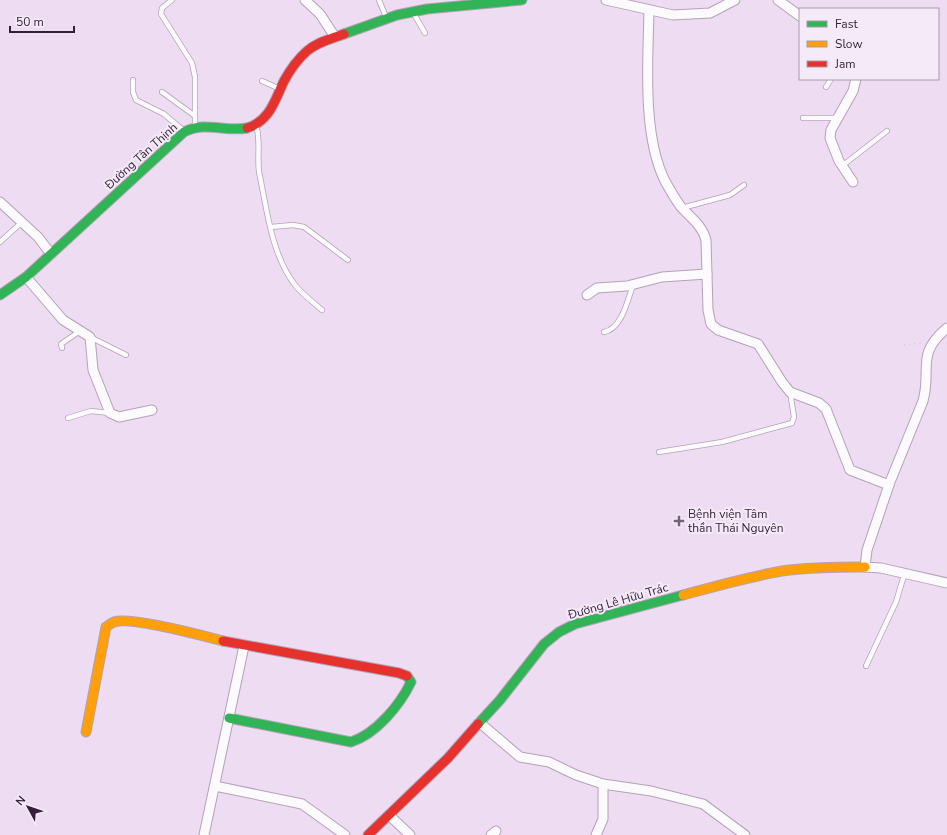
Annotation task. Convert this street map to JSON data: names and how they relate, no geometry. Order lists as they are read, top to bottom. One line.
{"streets":{"street":["Đường Tân Thịnh","Đường Lê Hữu Trác"]},"places":{"health":["Bệnh viện Tâm thần Thái Nguyên"]},"legend":["Fast","Slow","Jam"],"scale_bar":"50 m","north":"top left"}
